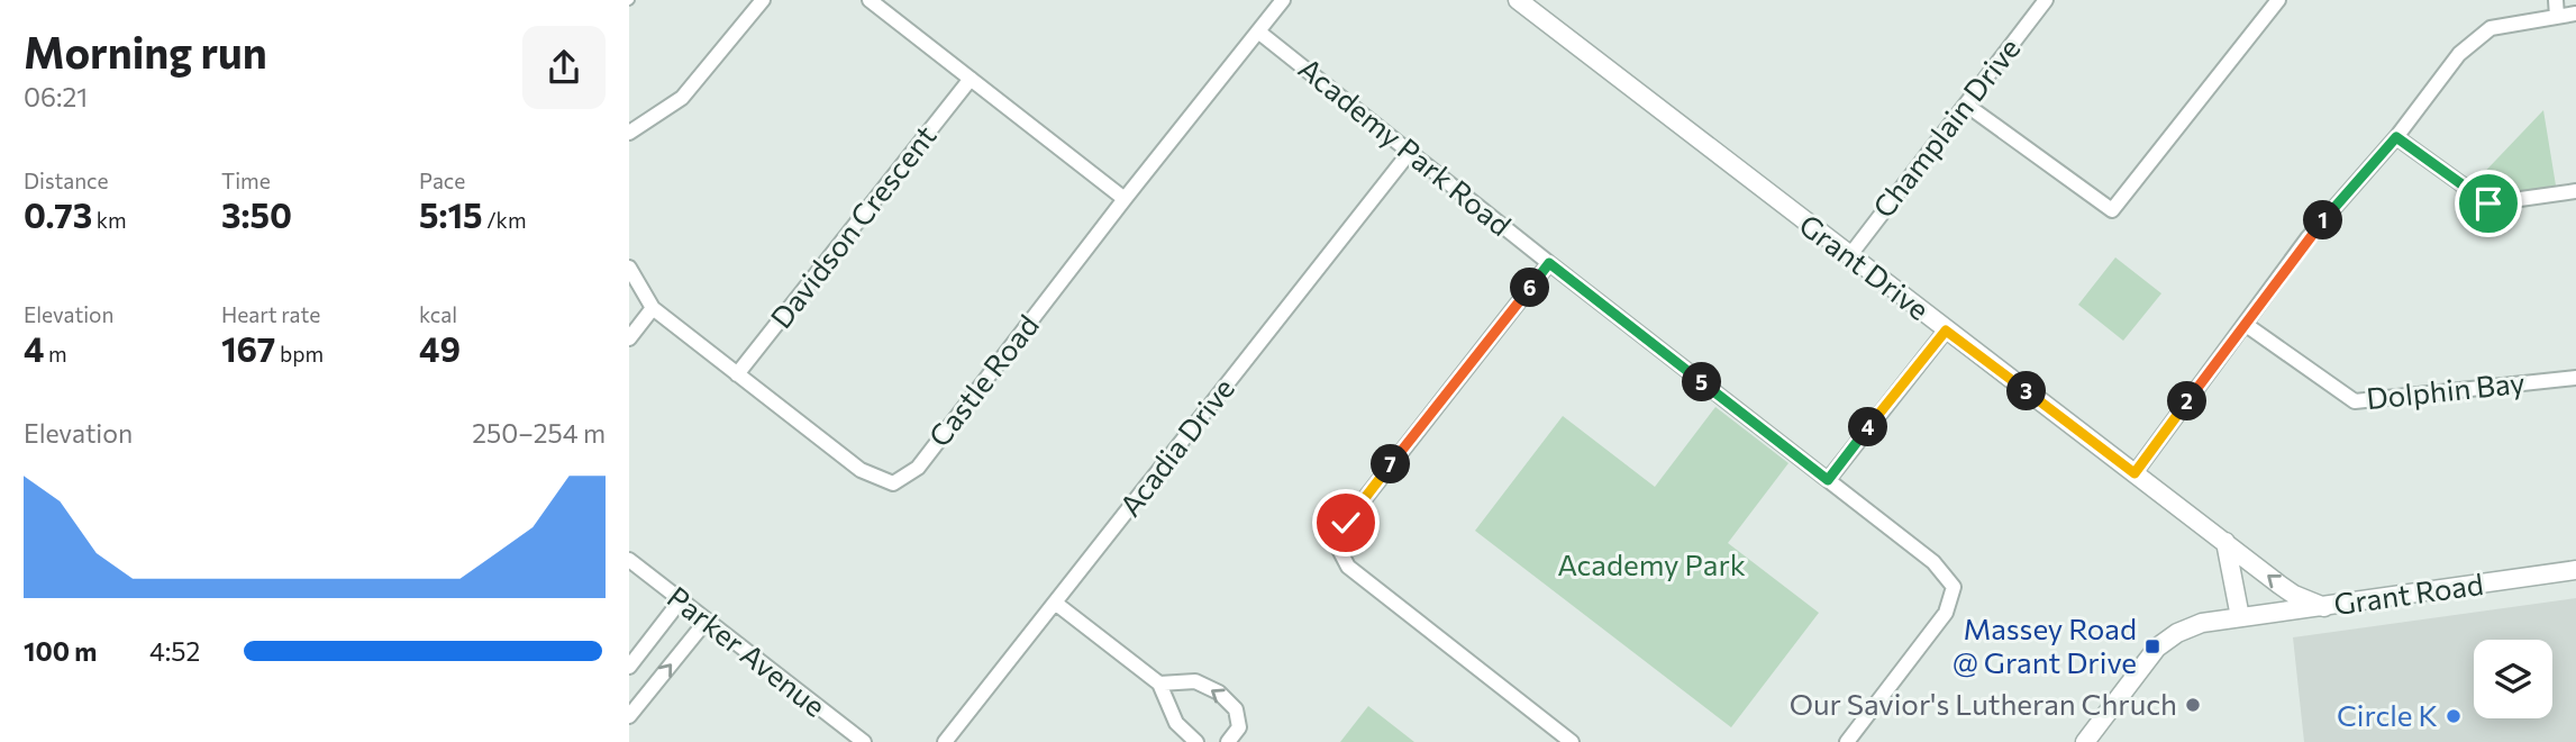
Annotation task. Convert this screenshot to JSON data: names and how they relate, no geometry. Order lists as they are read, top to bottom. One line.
{"streets":{"street":["Champlain Drive","Academy Park Road","Davidson Crescent","Grant Drive","Castle Road","Dolphin Bay","Acadia Drive","Grant Road","Parker Avenue"]},"crossings":[["Champlain Drive","Grant Drive"],["Academy Park Road","Castle Road"],["Academy Park Road","Acadia Drive"],["Davidson Crescent","Castle Road"],["Grant Drive","Grant Road"]],"parks":["Academy Park"],"places":{"transit":["Massey Road @ Grant Drive"],"other":["Our Savior's Lutheran Chruch","Circle K"]},"page":{"heading":["Morning run","06:21"],"stats":[["Distance","0.73 km"],["Time","3:50"],["Pace","5:15 /km"],["Elevation","4 m"],["Heart rate","167 bpm"],["kcal","49"]],"pins":["1","6","5","3","2","4","7"],"chart":["Elevation","250–254 m"],"list":[{"name":"100 m","note":"4:52"}]}}
